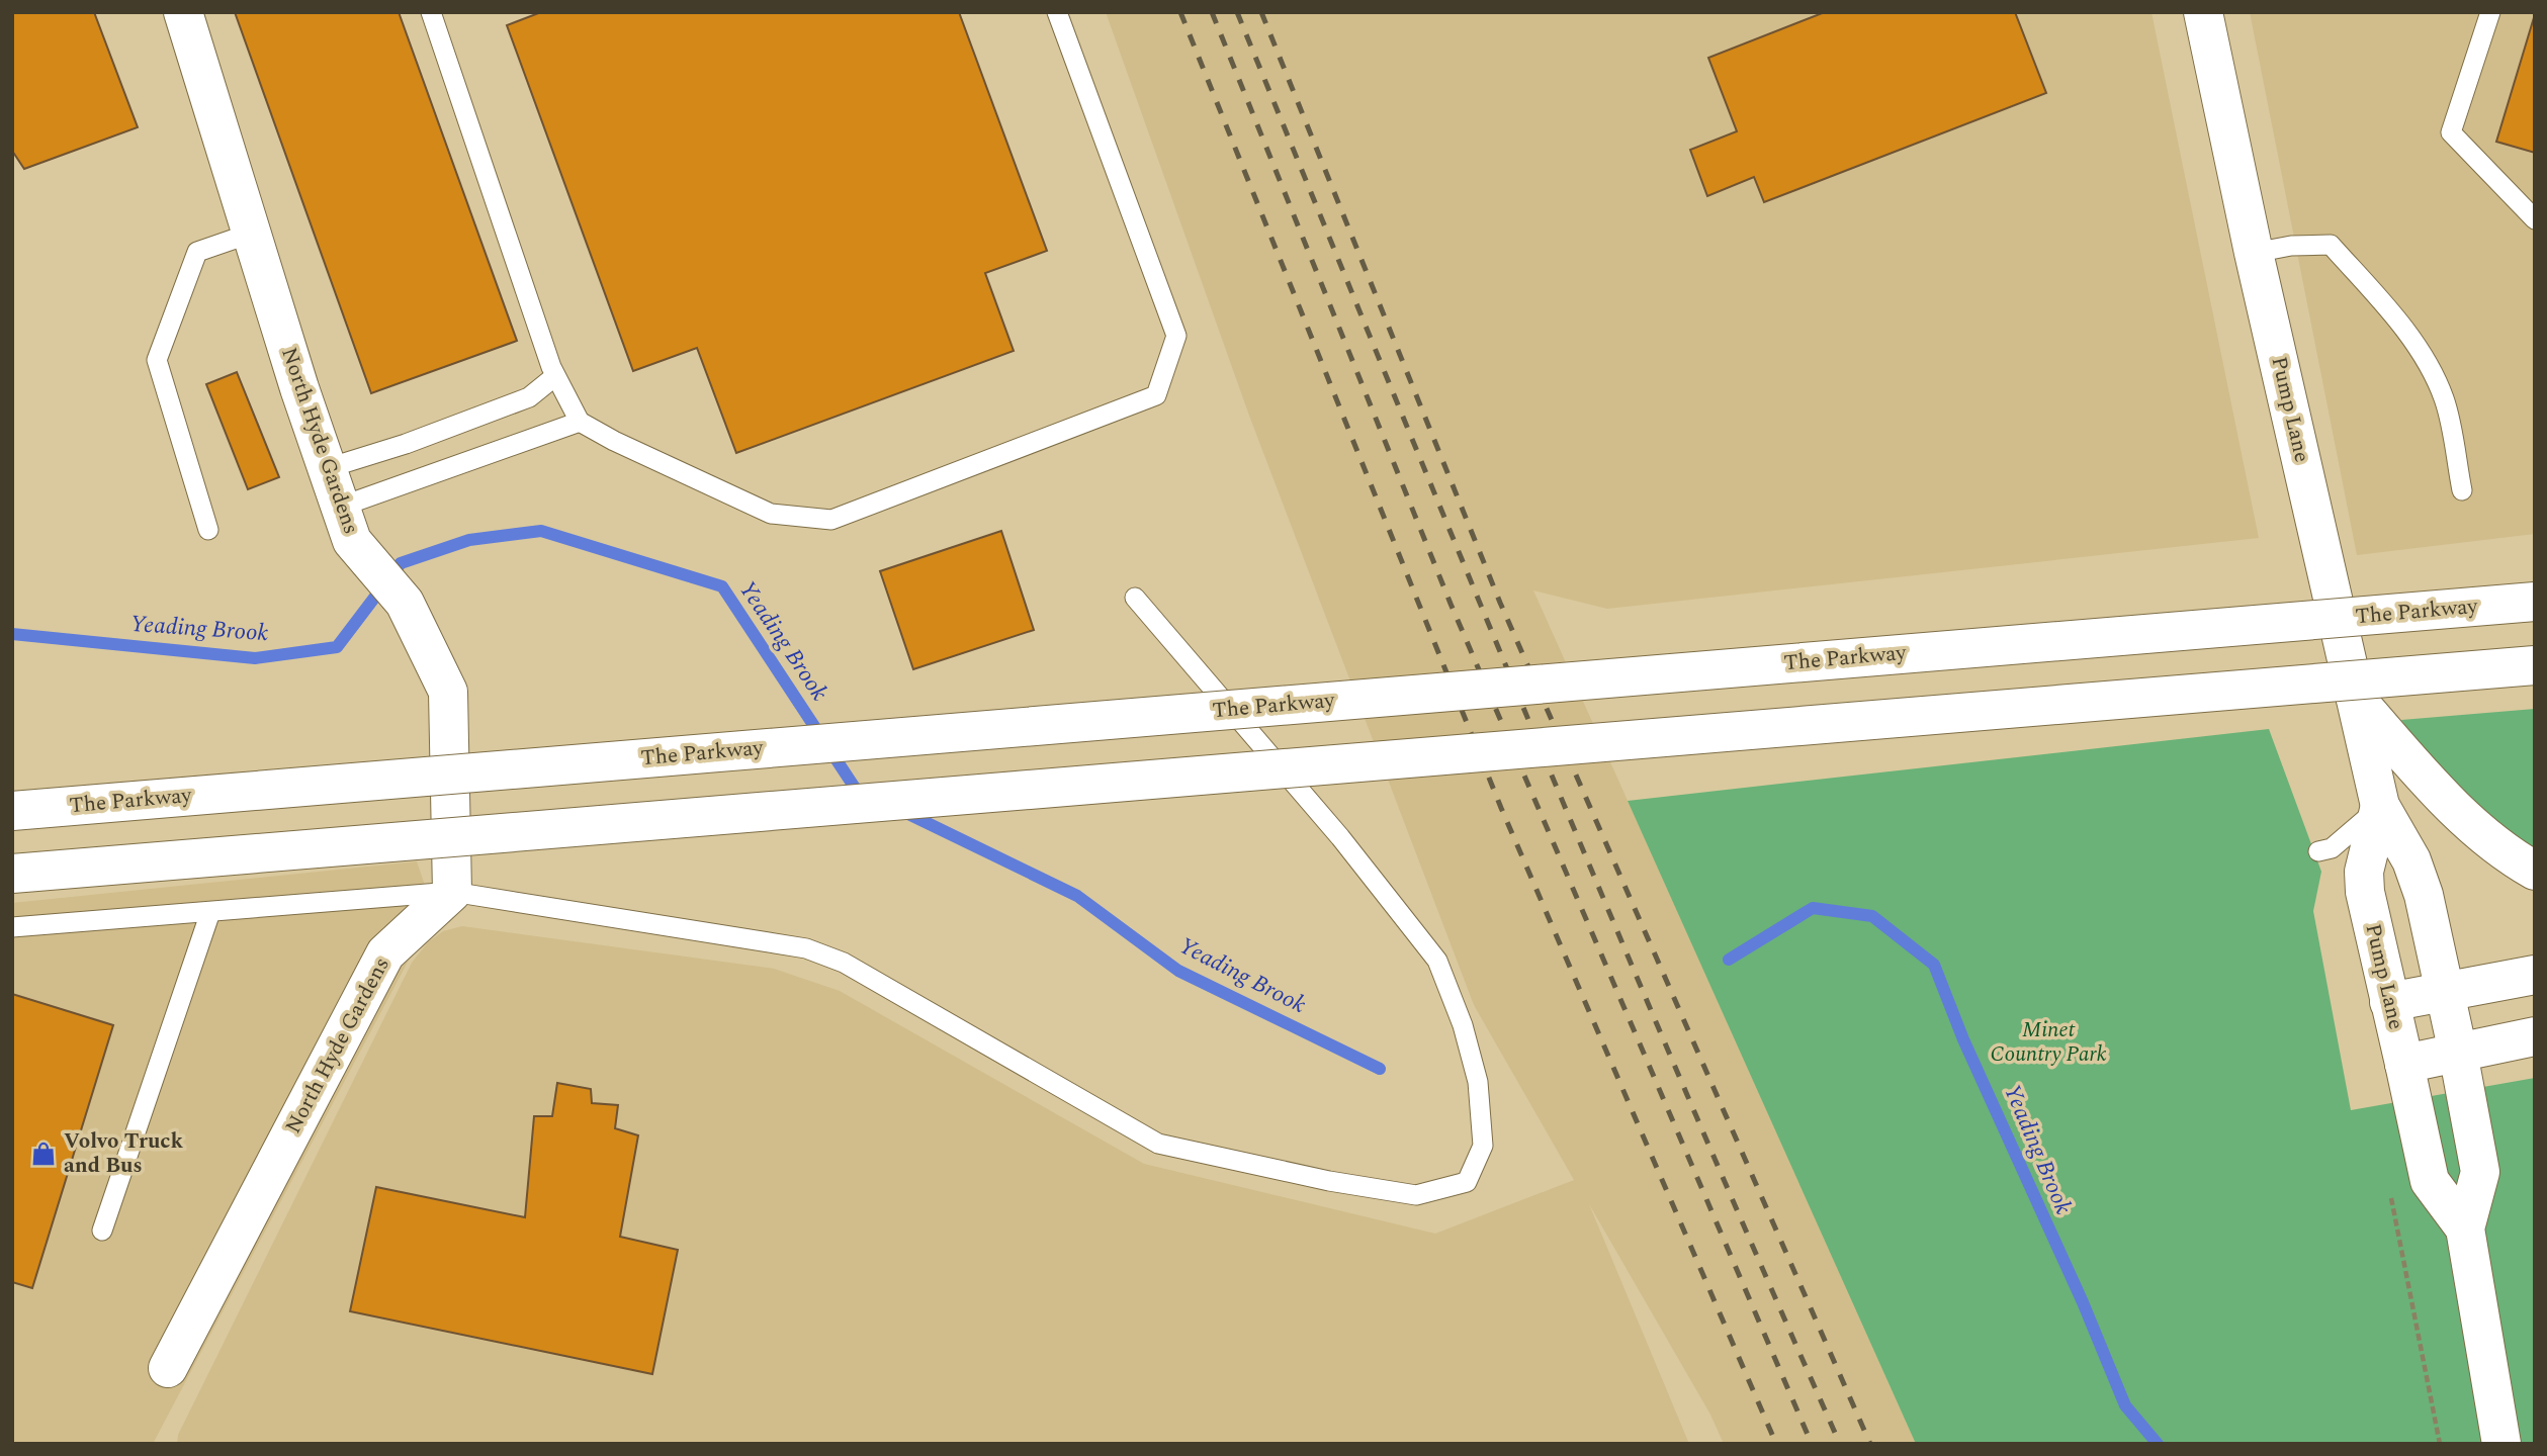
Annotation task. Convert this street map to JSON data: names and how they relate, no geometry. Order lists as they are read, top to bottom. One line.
{"streets":{"main road":["Pump Lane","North Hyde Gardens","The Parkway"]},"water":["Yeading Brook"],"parks":["Minet Country Park"],"places":{"shop":["Volvo Truck and Bus"]}}
